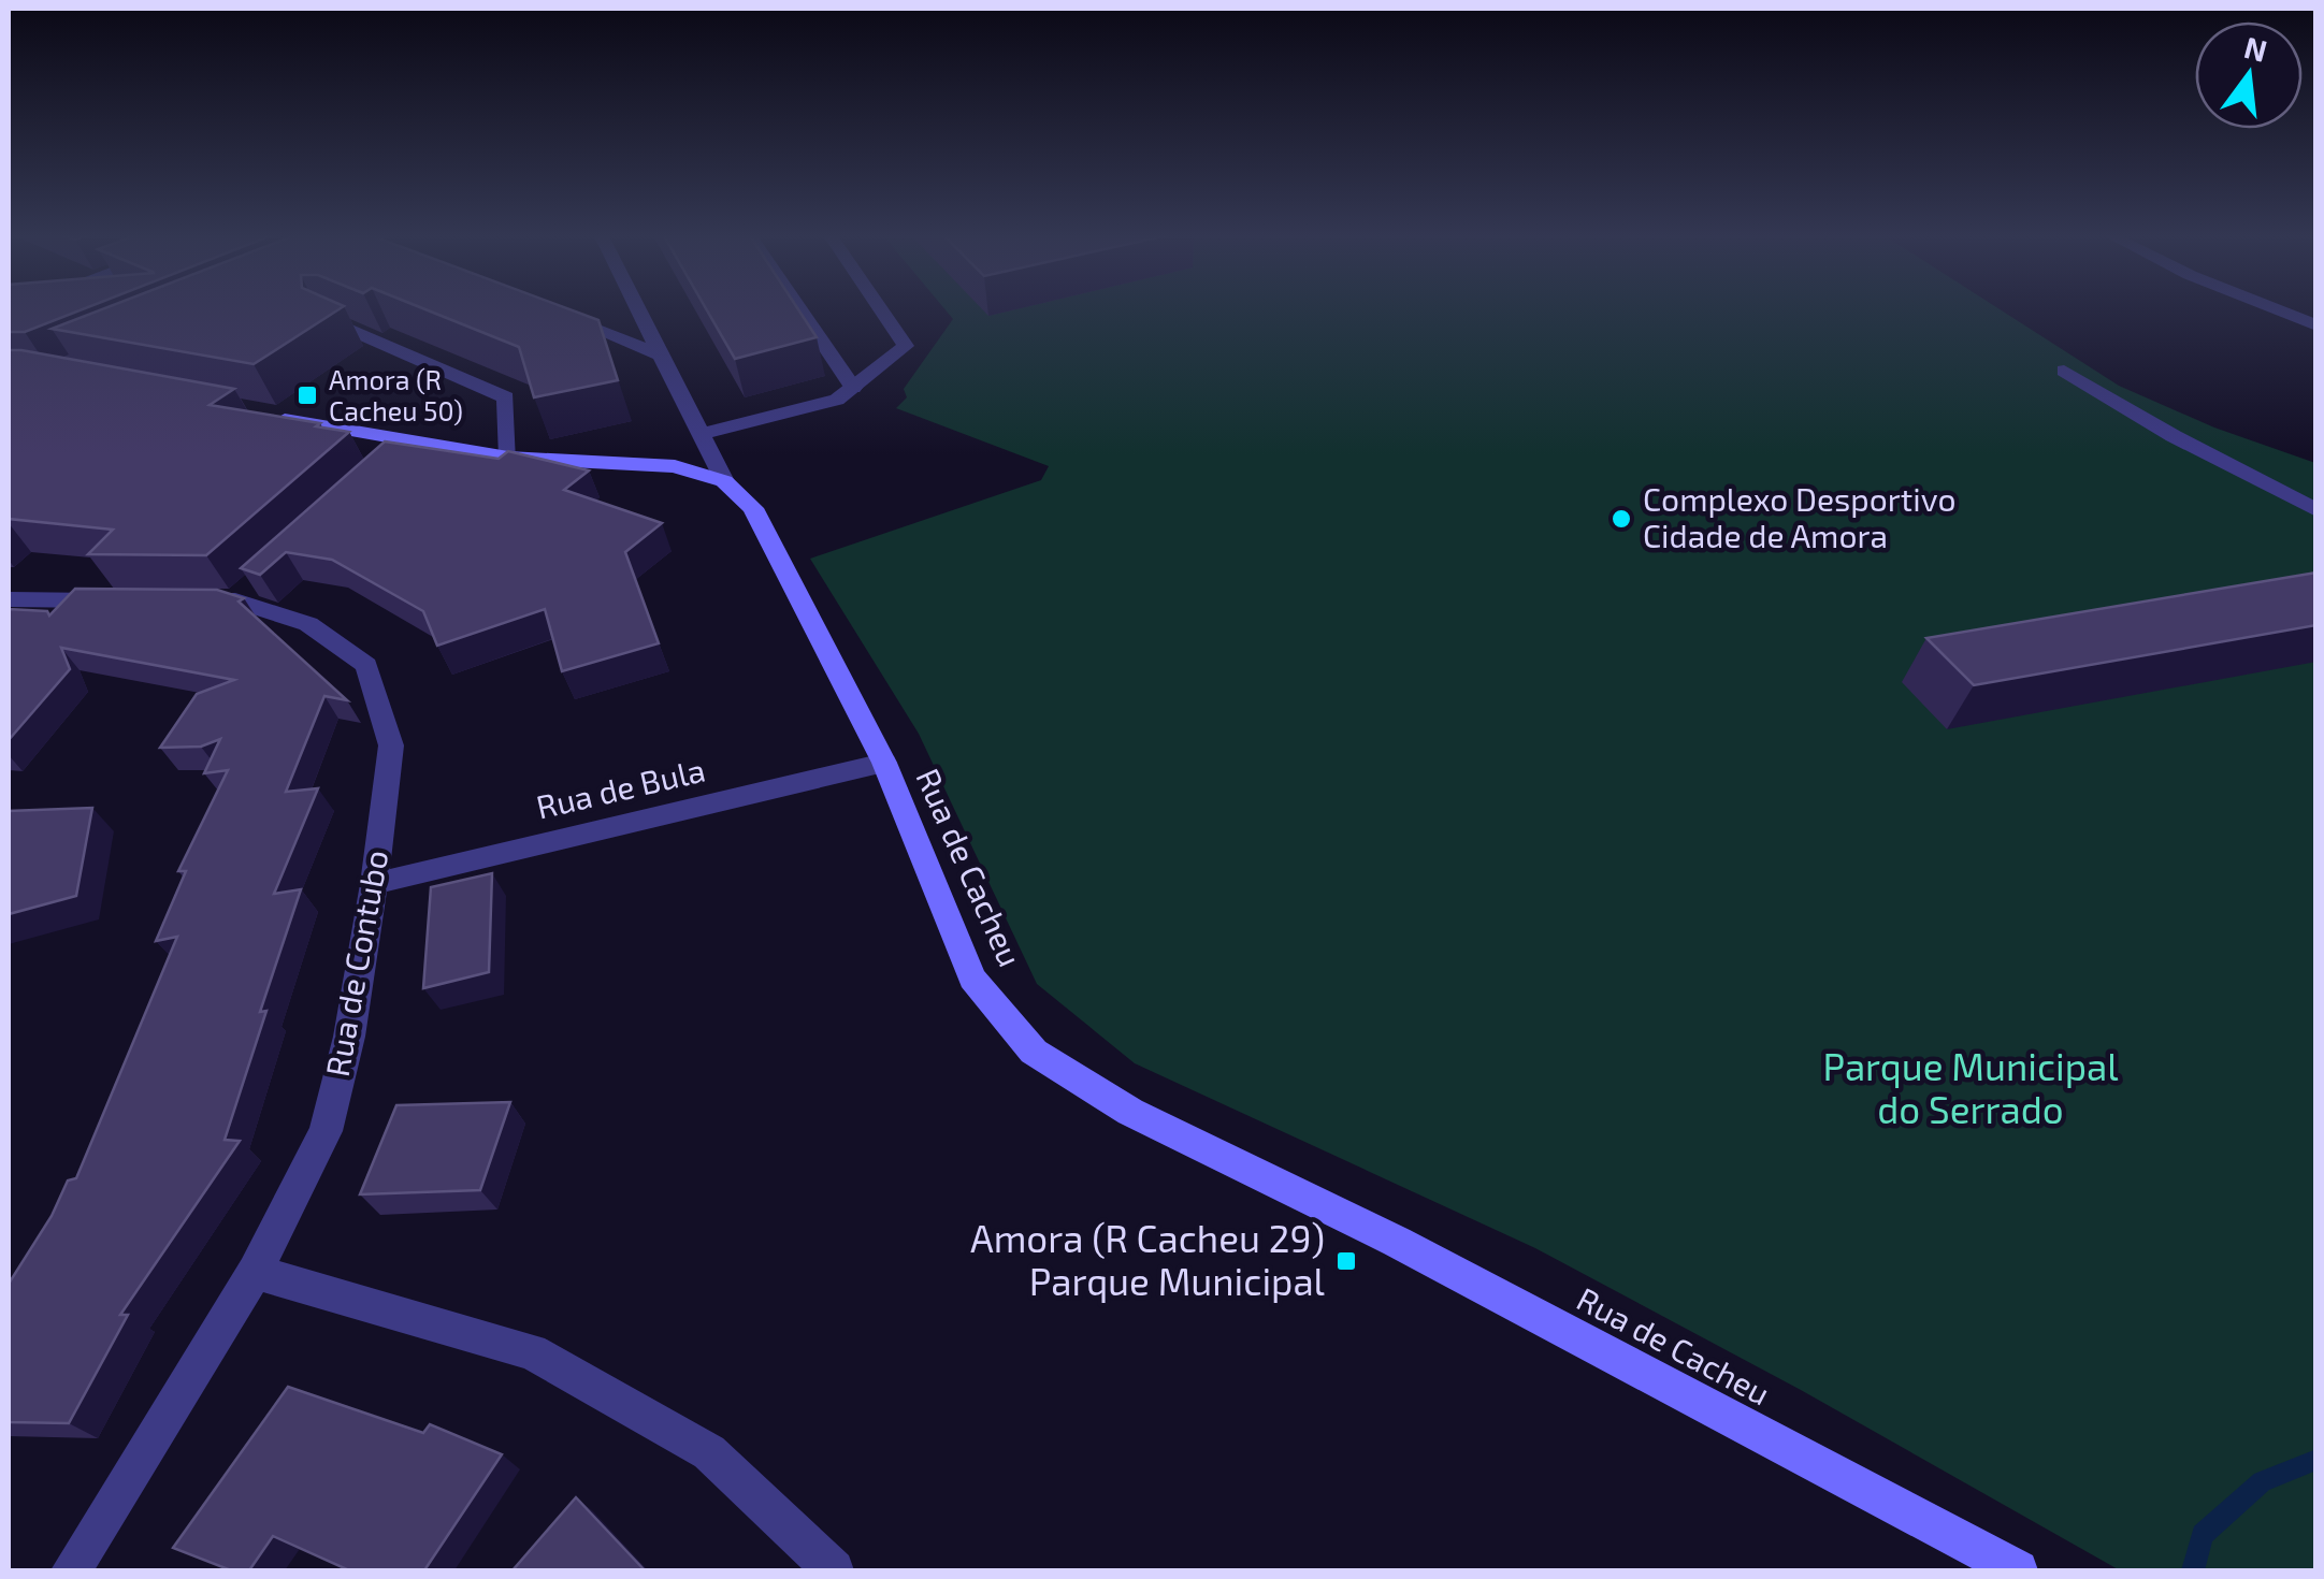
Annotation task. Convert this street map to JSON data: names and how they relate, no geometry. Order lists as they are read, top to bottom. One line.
{"streets":{"main road":["Rua de Cacheu"],"street":["Rua de Bula","Rua de Contubo"]},"crossings":[["Rua de Bula","Rua de Cacheu"],["Rua de Bula","Rua de Contubo"]],"parks":["Parque Municipal do Serrado"],"places":{"transit":["Amora (R Cacheu 50)","Amora (R Cacheu 29) Parque Municipal"],"other":["Complexo Desportivo Cidade de Amora"]},"north":"top"}
